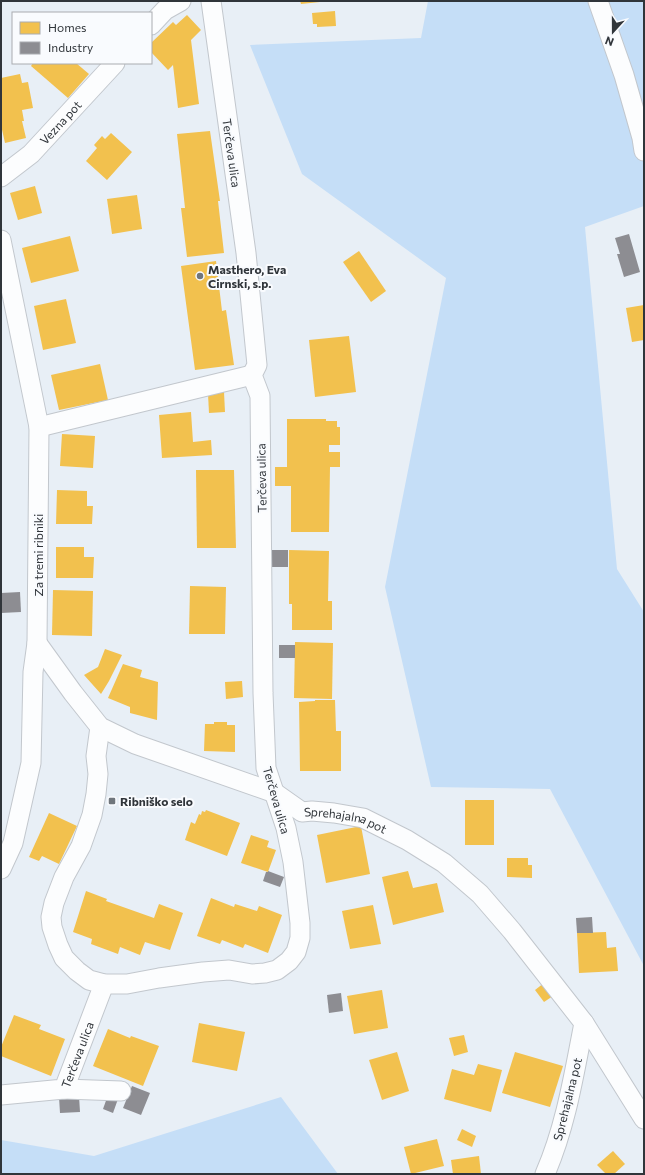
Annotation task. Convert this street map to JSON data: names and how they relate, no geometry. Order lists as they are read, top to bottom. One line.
{"streets":{"street":["Vezna pot","Terčeva ulica","Za tremi ribniki","Sprehajalna pot"]},"crossings":[["Terčeva ulica","Sprehajalna pot"],["Za tremi ribniki","Sprehajalna pot"]],"places":{"other":["Masthero, Eva Cirnski, s.p."],"transit":["Ribniško selo"]},"legend":["Homes","Industry"],"north":"bottom"}
